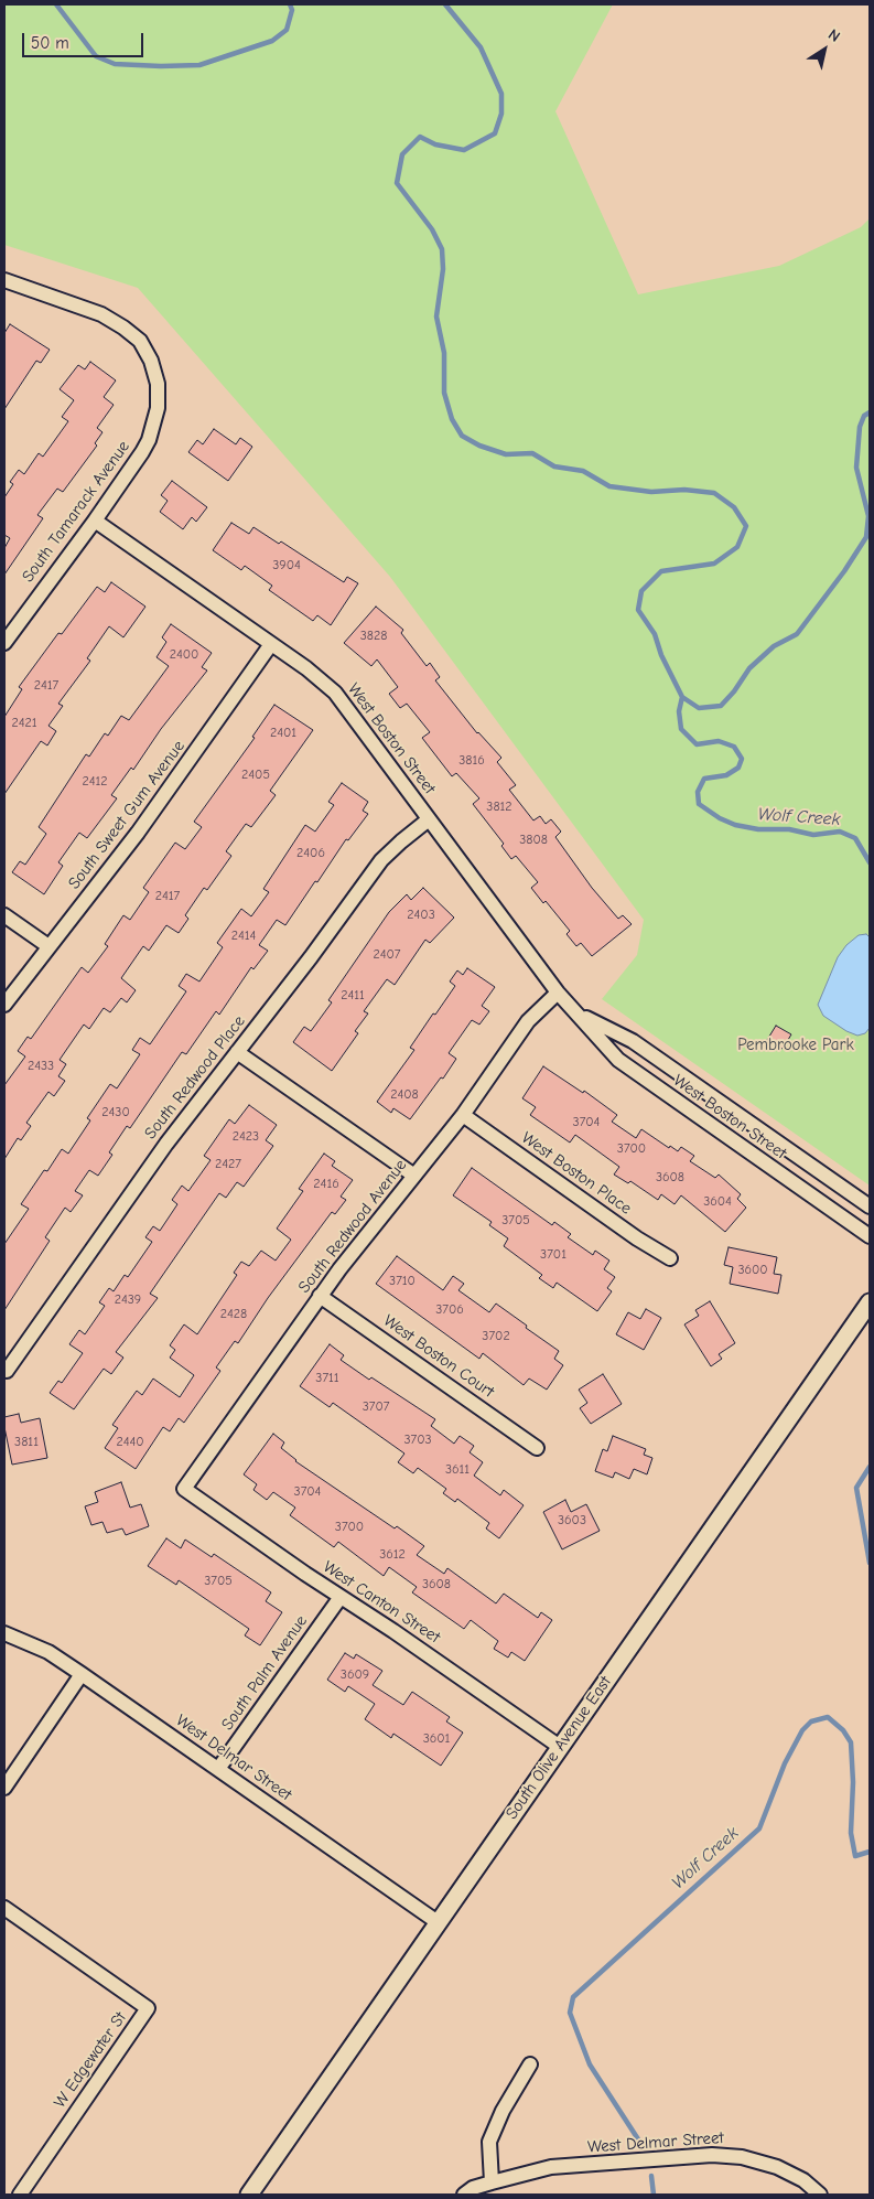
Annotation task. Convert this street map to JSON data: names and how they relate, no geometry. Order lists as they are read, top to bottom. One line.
{"streets":{"street":["South Tamarack Avenue","West Boston Street","South Sweet Gum Avenue","South Redwood Place","West Boston Place","South Redwood Avenue","West Boston Court","West Canton Street","South Palm Avenue","South Olive Avenue East","West Delmar Street","W Edgewater St"]},"crossings":[["South Tamarack Avenue","West Boston Street"],["West Boston Street","South Sweet Gum Avenue"],["West Boston Street","South Redwood Place"],["West Boston Street","South Redwood Avenue"],["West Boston Place","South Redwood Avenue"],["South Redwood Avenue","West Boston Court"],["South Redwood Avenue","West Canton Street"],["West Canton Street","South Palm Avenue"],["West Canton Street","South Olive Avenue East"],["South Palm Avenue","West Delmar Street"],["South Olive Avenue East","West Delmar Street"]],"water":["Wolf Creek"],"parks":["Pembrooke Park"],"house_numbers":["3904","3828","2400","2417","2421","2401","3816","2405","2412","3812","3808","2406","2417","2403","2414","2407","2411","2433","2408","2430","3704","2423","3700","2427","3608","2416","3604","3705","3701","3600","3710","2439","3706","2428","3702","3711","3707","3703","3811","2440","3611","3704","3603","3700","3612","3705","3608","3609","3601"],"scale_bar":"50 m","north":"top right"}
